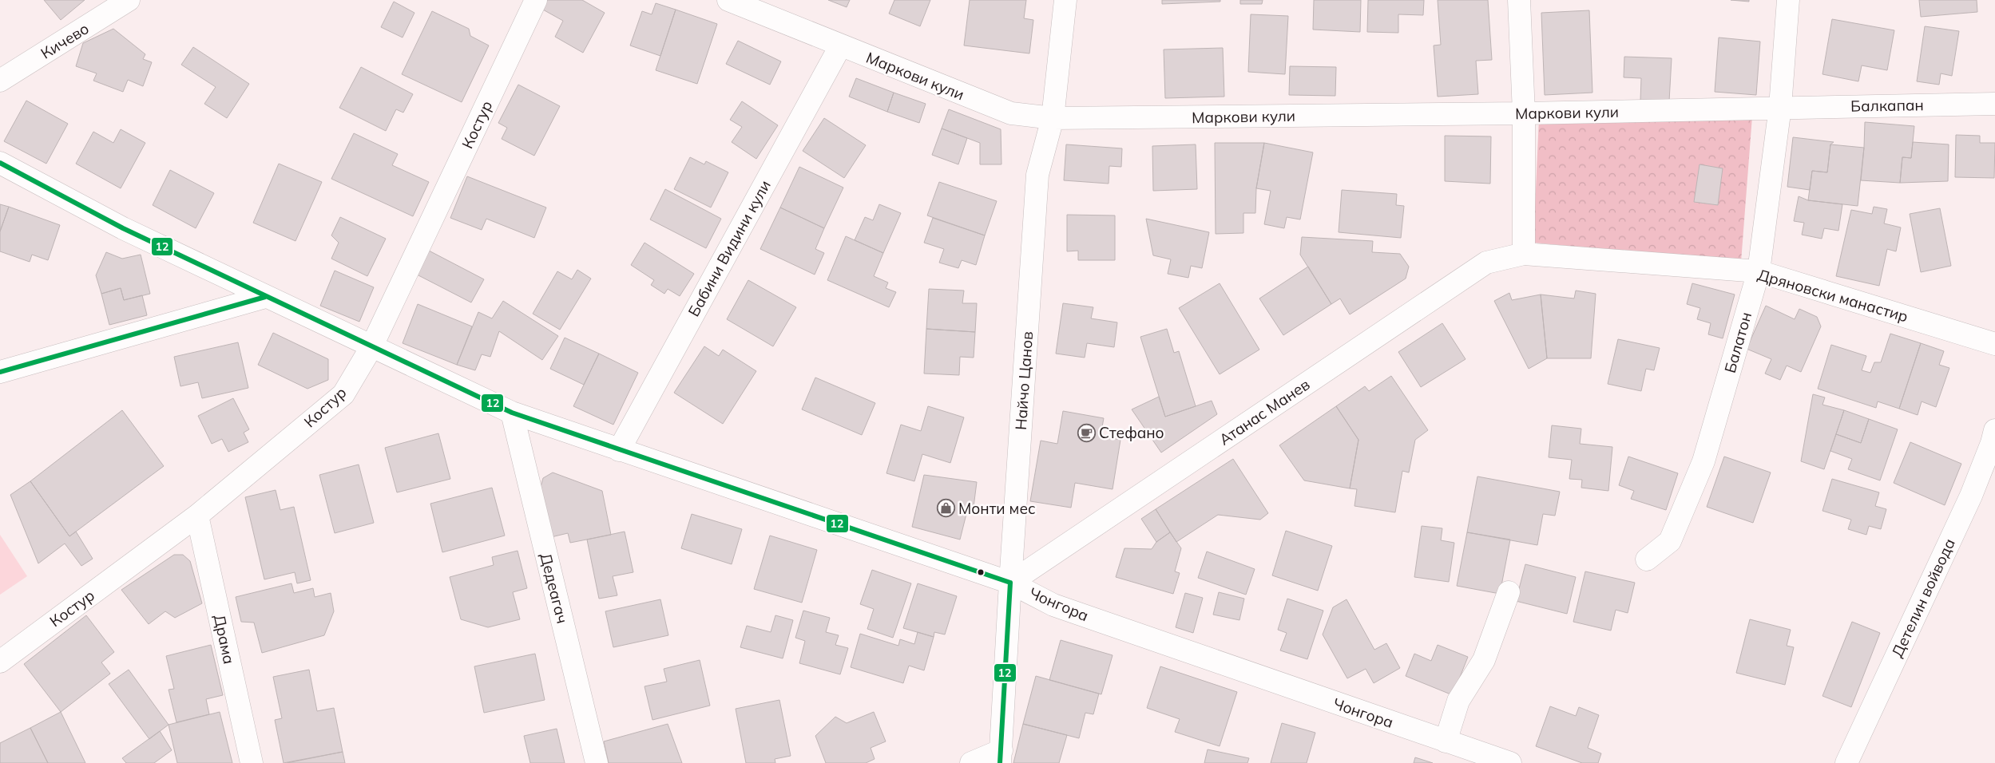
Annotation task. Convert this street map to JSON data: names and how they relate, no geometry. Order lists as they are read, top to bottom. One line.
{"streets":{"street":["Кичево","Маркови кули","Балкапан","Костур","Бабини Видини кули","Дряновски манастир","Балатон","Найчо Цанов","Атанас Манев","Дедеагач","Детелин войвода","Чонгора","Драма"]},"crossings":[["Маркови кули","Балкапан"],["Маркови кули","Бабини Видини кули"],["Маркови кули","Балатон"],["Маркови кули","Найчо Цанов"],["Балкапан","Балатон"],["Костур","Чонгора"],["Костур","Драма"],["Бабини Видини кули","Чонгора"],["Дряновски манастир","Балатон"],["Дряновски манастир","Атанас Манев"],["Найчо Цанов","Атанас Манев"],["Найчо Цанов","Чонгора"],["Атанас Манев","Чонгора"],["Дедеагач","Чонгора"]],"places":{"cafe":["Стефано"],"shop":["Монти мес"]},"lines":["transit line 12"]}
